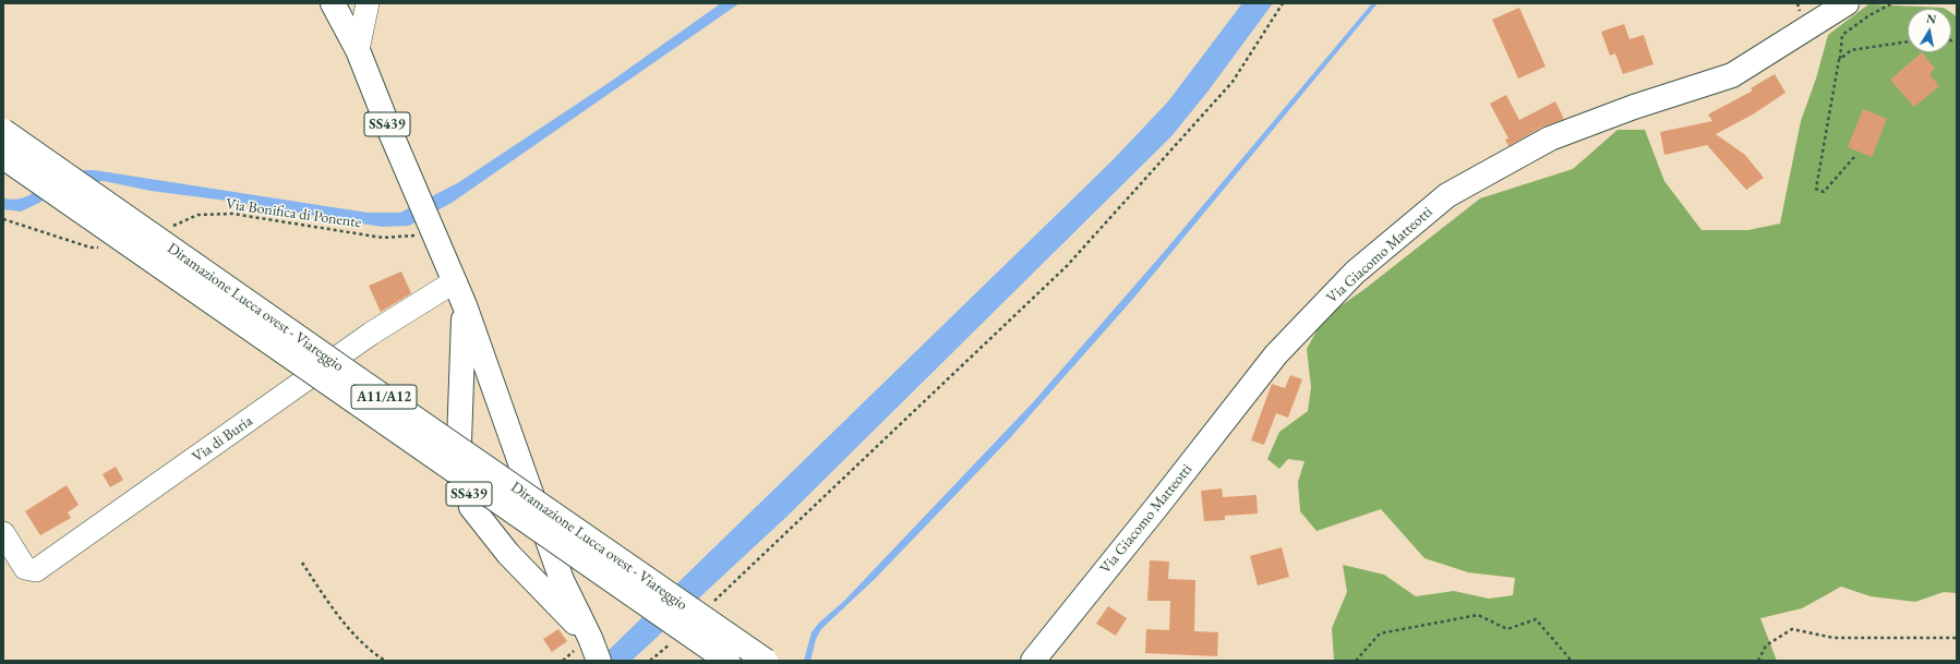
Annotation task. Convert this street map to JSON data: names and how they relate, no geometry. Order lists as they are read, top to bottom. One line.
{"streets":{"main road":["SS439","Via Giacomo Matteotti","Diramazione Lucca ovest - Viareggio","A11/A12"],"street":["Via di Buria"],"path":["Via Bonifica di Ponente"]},"crossings":[["SS439","Via Bonifica di Ponente"],["SS439","Via di Buria"]],"north":"top"}
